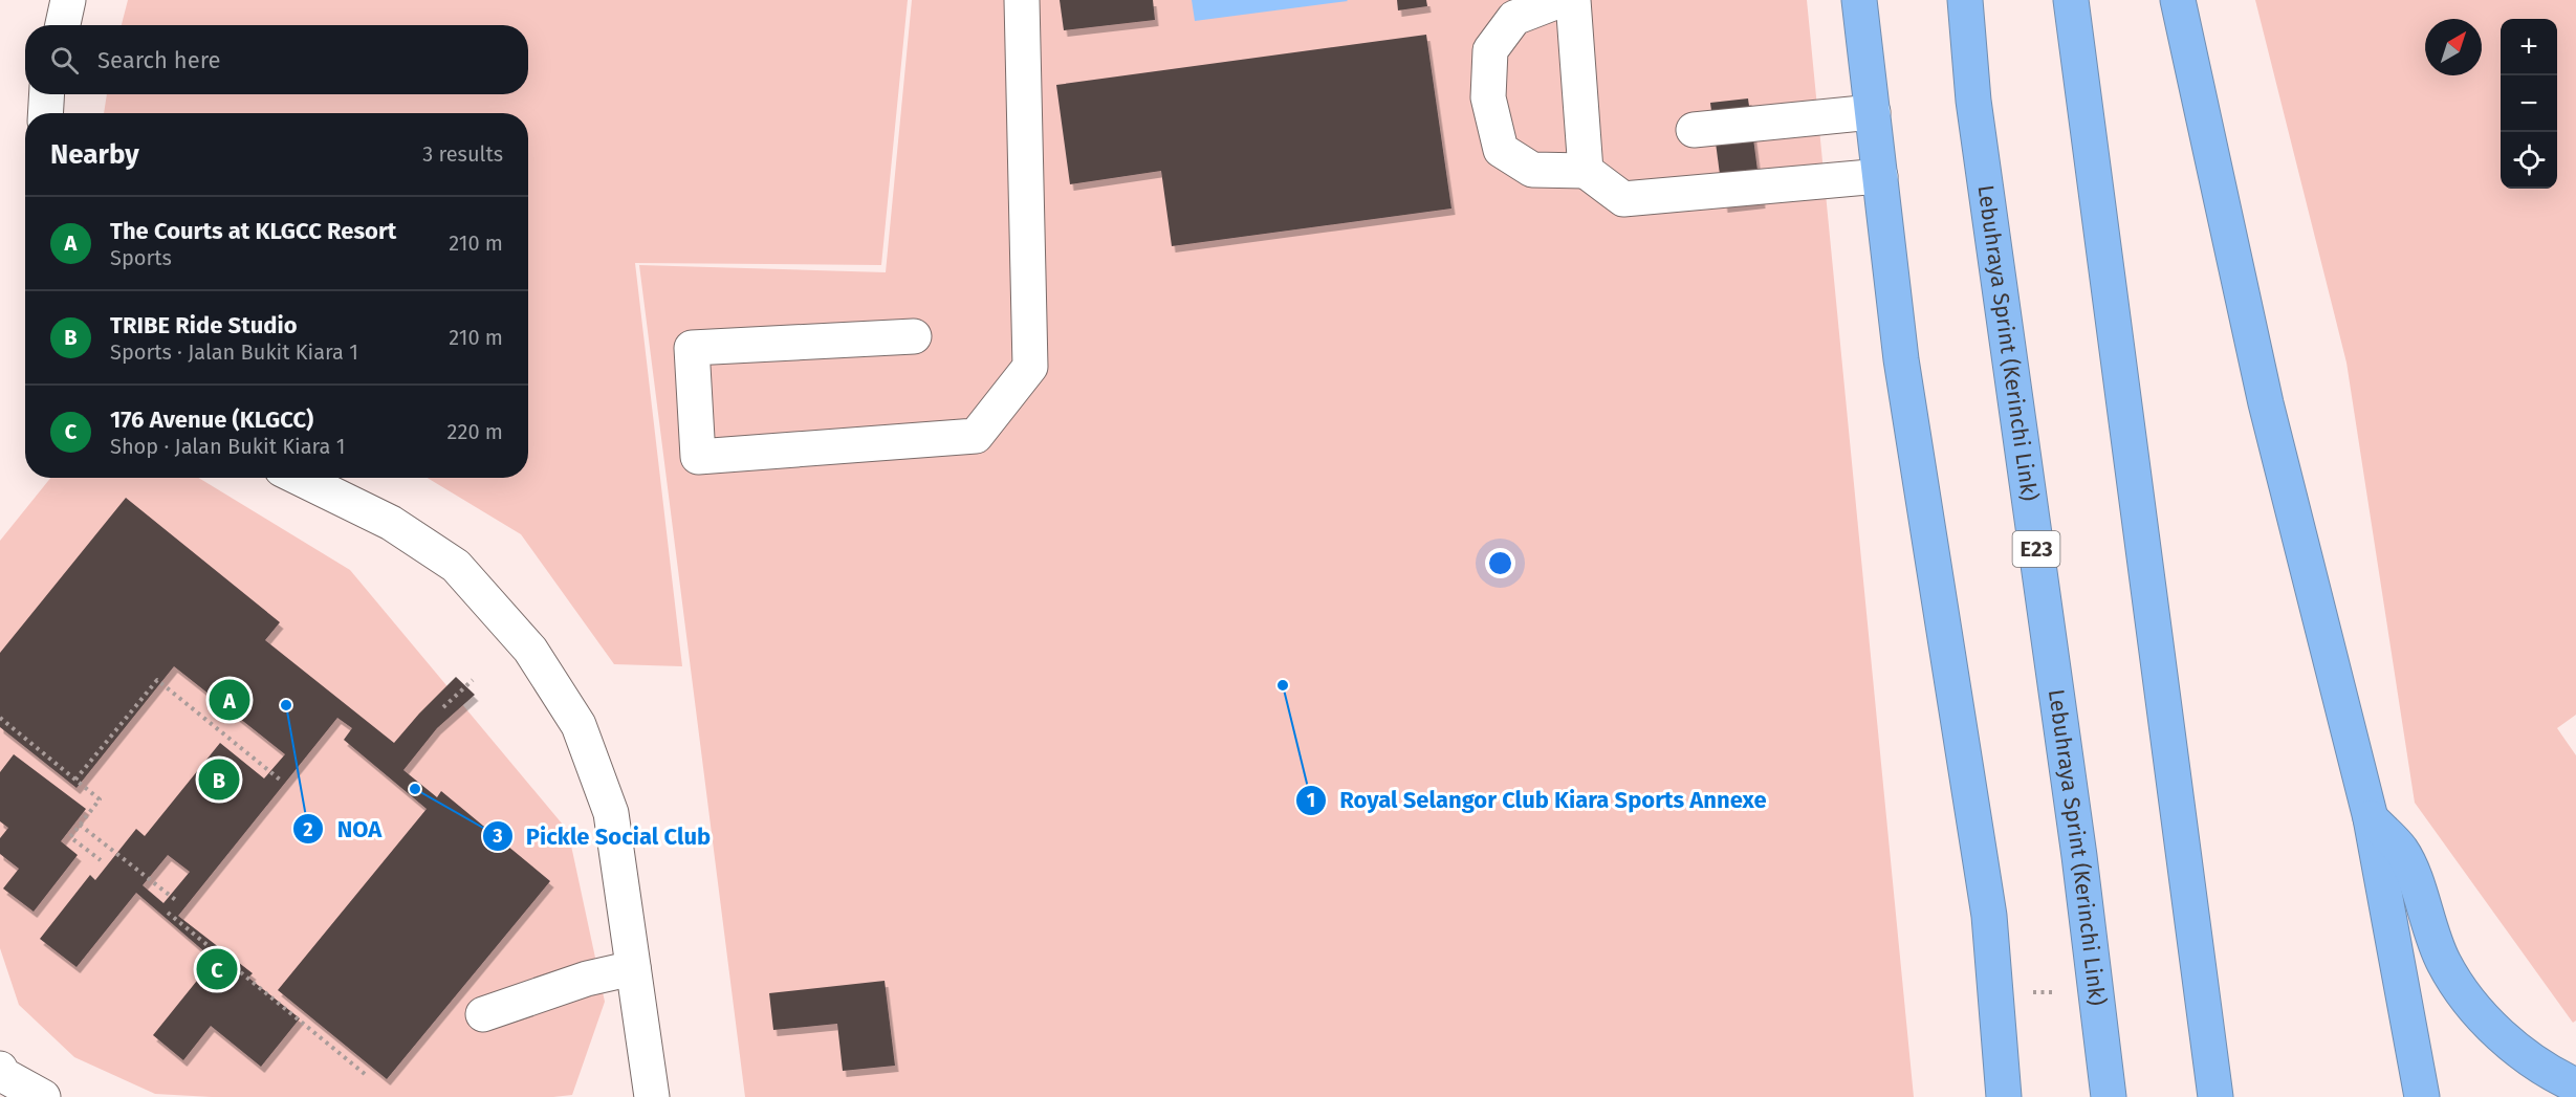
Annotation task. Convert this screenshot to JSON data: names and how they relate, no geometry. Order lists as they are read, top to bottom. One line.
{"streets":{"highway":["Lebuhraya Sprint (Kerinchi Link)","E23"]},"places":["Royal Selangor Club Kiara Sports Annexe","NOA","Pickle Social Club"],"north":"top right","page":{"map_buttons":["+","−"],"search":"Search here","heading":["Nearby","3 results"],"list":[{"mark":"A","name":"The Courts at KLGCC Resort","note":"Sports","value":"210 m"},{"mark":"B","name":"TRIBE Ride Studio","note":"Sports · Jalan Bukit Kiara 1","value":"210 m"},{"mark":"C","name":"176 Avenue (KLGCC)","note":"Shop · Jalan Bukit Kiara 1","value":"220 m"}],"pins":["A","B","C"]}}
